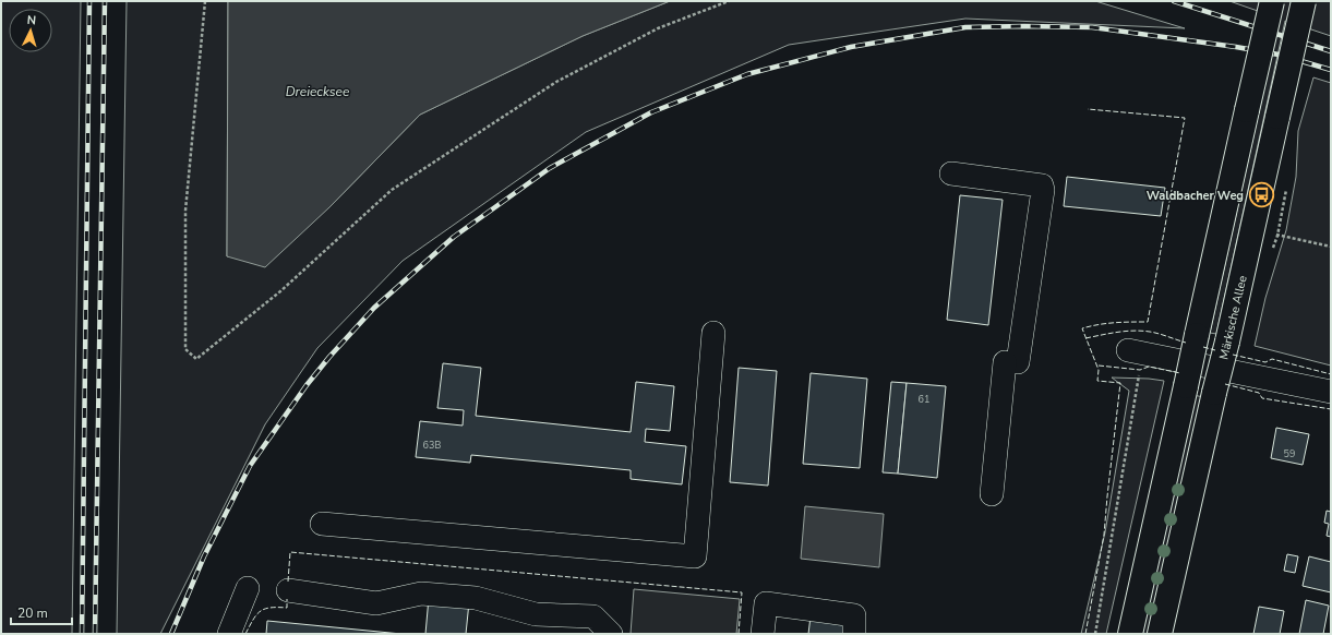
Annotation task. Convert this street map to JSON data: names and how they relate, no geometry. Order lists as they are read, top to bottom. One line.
{"streets":{"main road":["Märkische Allee"]},"water":["Dreiecksee"],"places":{"bus stop":["Waldbacher Weg"]},"house_numbers":["61","63B","59"],"scale_bar":"20 m","north":"top"}
